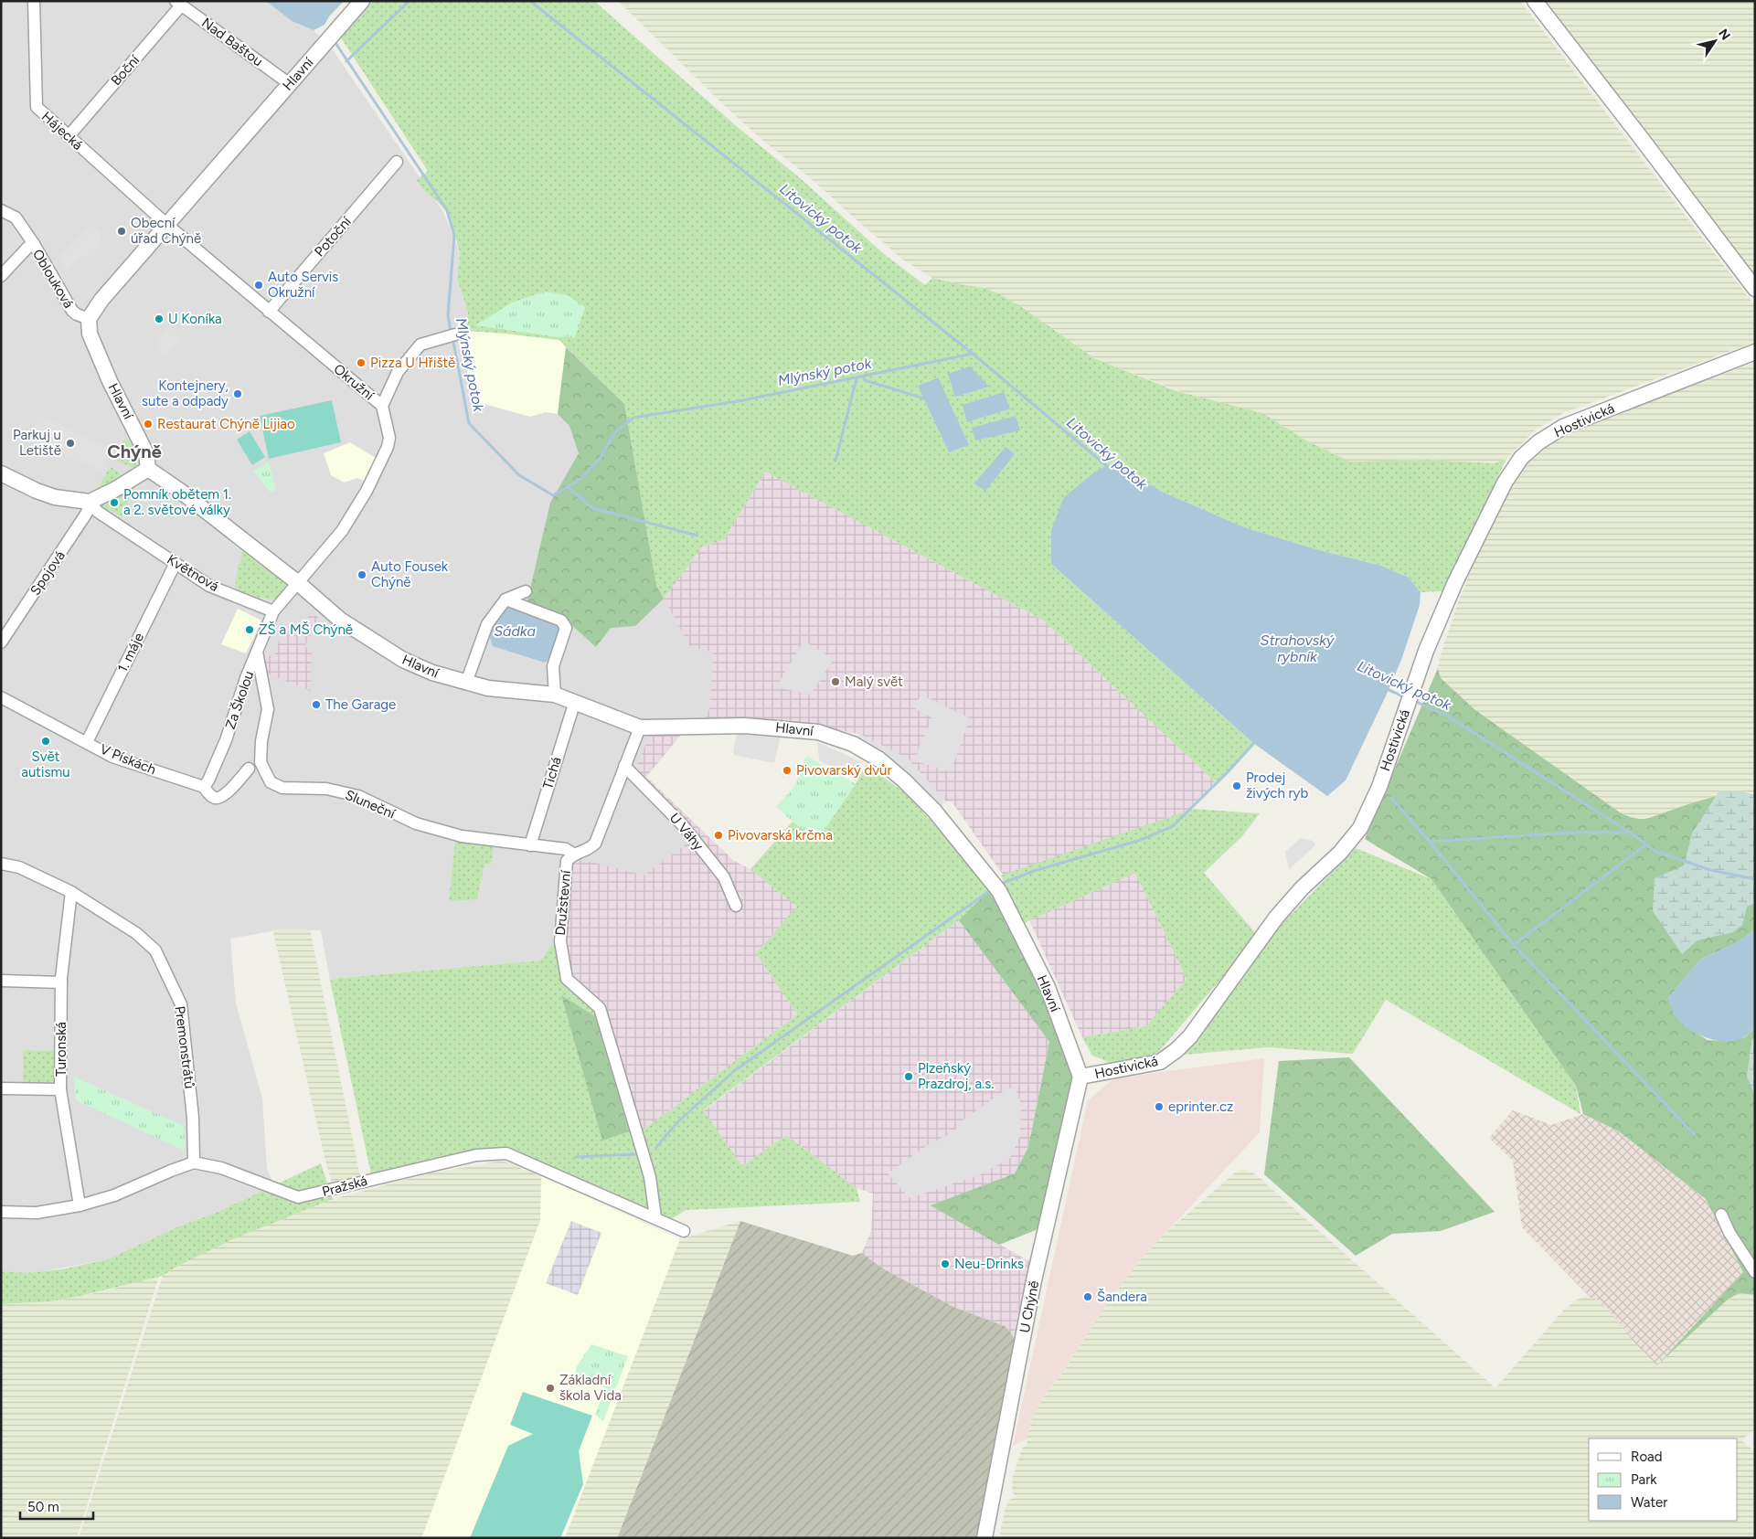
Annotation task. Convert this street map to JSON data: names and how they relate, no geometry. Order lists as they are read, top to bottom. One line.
{"streets":{"street":["Nad Baštou","Boční","Hlavní","Hájecká","Potoční","Oblouková","Okružní","Hostivická","Spojová","Květnová","1. máje","Za Školou","V Pískách","Tichá","Sluneční","U Váhy","Družstevní","Premonstrátů","Turonská","Pražská","U Chýně"]},"crossings":[["Nad Baštou","Boční"],["Nad Baštou","Hlavní"],["Boční","Hájecká"],["Hlavní","Hájecká"],["Hlavní","Oblouková"],["Hlavní","Okružní"],["Hlavní","Hostivická"],["Hlavní","Tichá"],["Hlavní","Družstevní"],["Hlavní","U Chýně"],["Hájecká","Okružní"],["Potoční","Okružní"],["Hostivická","U Chýně"],["Spojová","Květnová"],["Květnová","1. máje"],["Květnová","Za Školou"],["1. máje","V Pískách"],["Za Školou","V Pískách"],["Za Školou","Sluneční"],["Tichá","Sluneční"],["Sluneční","Družstevní"],["U Váhy","Družstevní"],["Družstevní","Pražská"],["Premonstrátů","Turonská"],["Premonstrátů","Pražská"]],"districts":["Chýně"],"water":["Litovický potok","Mlýnský potok","Sádka","Strahovský rybník"],"places":["Obecní úřad Chýně","Auto Servis Okružní","U Koníka","Pizza U Hřiště","Kontejnery, sute a odpady","Restaurat Chýně Lijiao","Parkuj u Letiště","Pomník obětem 1. a 2. světové války","Auto Fousek Chýně","ZŠ a MŠ Chýně","Malý svět","The Garage","Svět autismu","Pivovarský dvůr","Prodej živých ryb","Pivovarská krčma","Plzeňský Prazdroj, a.s.","eprinter.cz","Neu-Drinks","Šandera","Základní škola Vida"],"legend":["Road","Park","Water"],"scale_bar":"50 m","north":"top right"}
